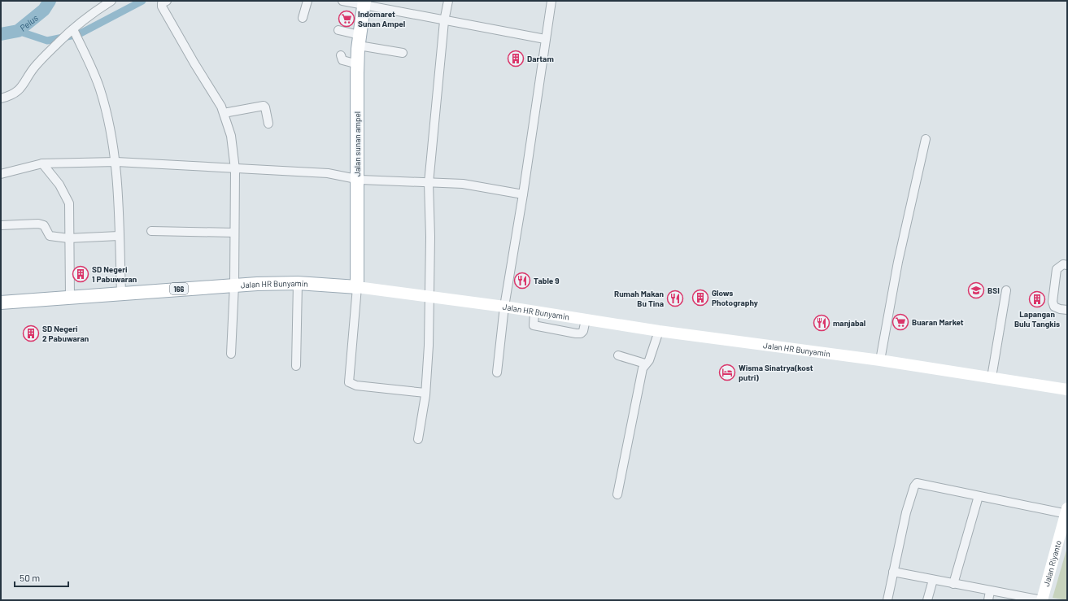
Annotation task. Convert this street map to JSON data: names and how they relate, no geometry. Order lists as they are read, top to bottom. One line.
{"streets":{"main road":["Jalan sunan ampel","Jalan HR Bunyamin","166","Jalan Riyanto"]},"crossings":[["Jalan sunan ampel","Jalan HR Bunyamin"]],"water":["Pelus"],"places":{"supermarket":["Indomaret Sunan Ampel","Buaran Market"],"building":["Dartam","SD Negeri 1 Pabuwaran","Glows Photography","Lapangan Bulu Tangkis","SD Negeri 2 Pabuwaran"],"restaurant":["Table 9","Rumah Makan Bu Tina","manjabal"],"school or university":["BSI"],"hotel":["Wisma Sinatrya(kost putri)"]},"scale_bar":"50 m"}
